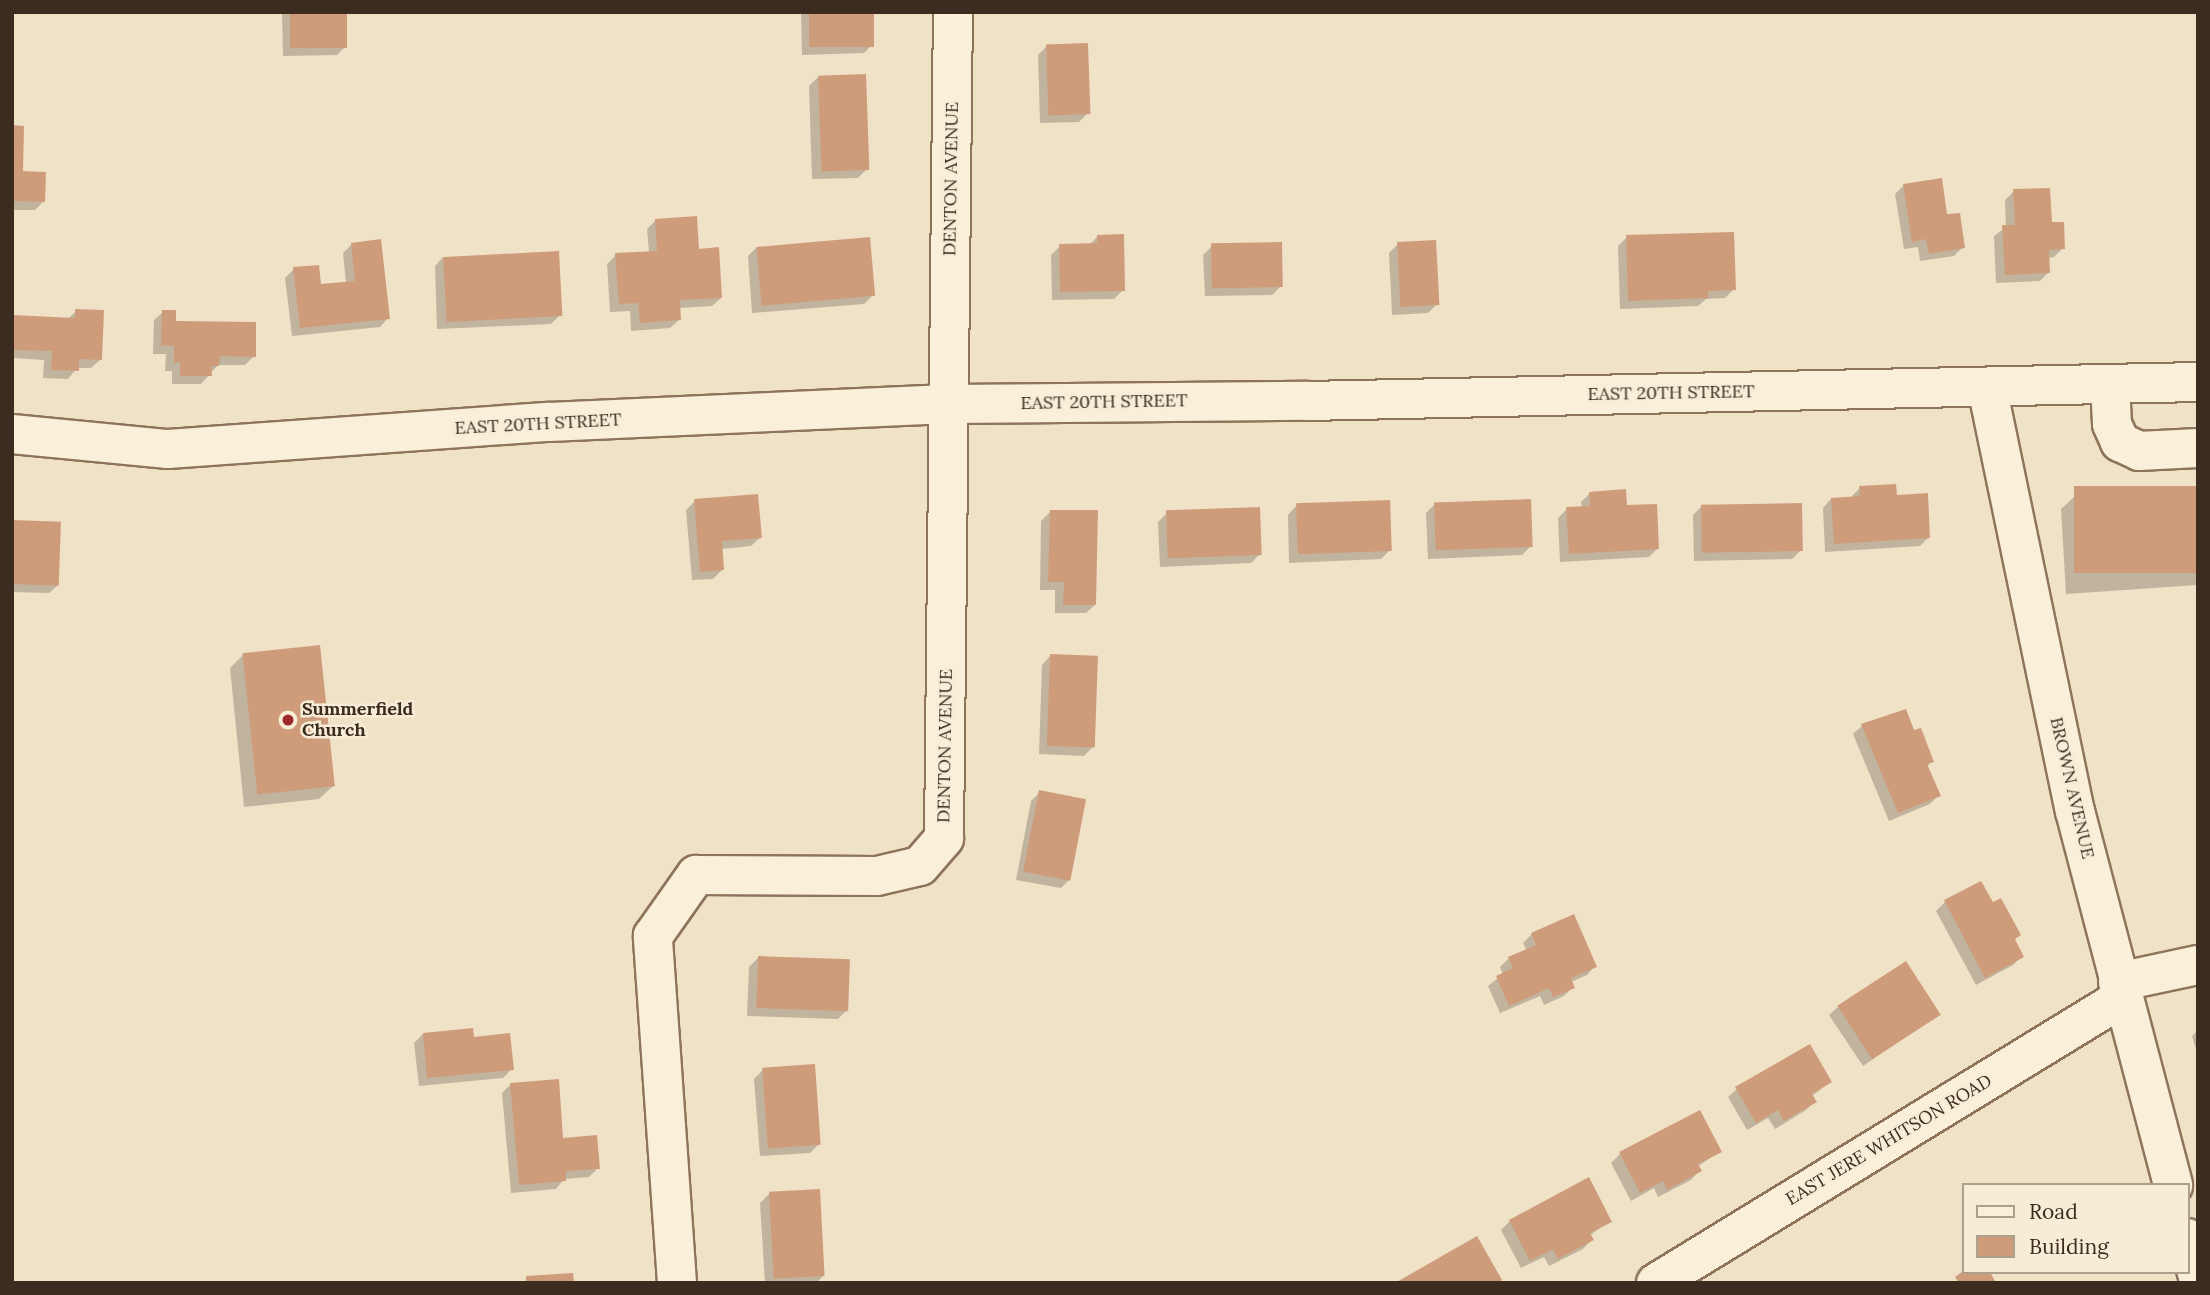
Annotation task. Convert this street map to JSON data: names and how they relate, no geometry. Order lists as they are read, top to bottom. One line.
{"streets":{"street":["DENTON AVENUE","EAST 20TH STREET","BROWN AVENUE","EAST JERE WHITSON ROAD"]},"crossings":[["DENTON AVENUE","EAST 20TH STREET"],["EAST 20TH STREET","BROWN AVENUE"],["BROWN AVENUE","EAST JERE WHITSON ROAD"]],"places":["Summerfield Church"],"legend":["Road","Building"]}
